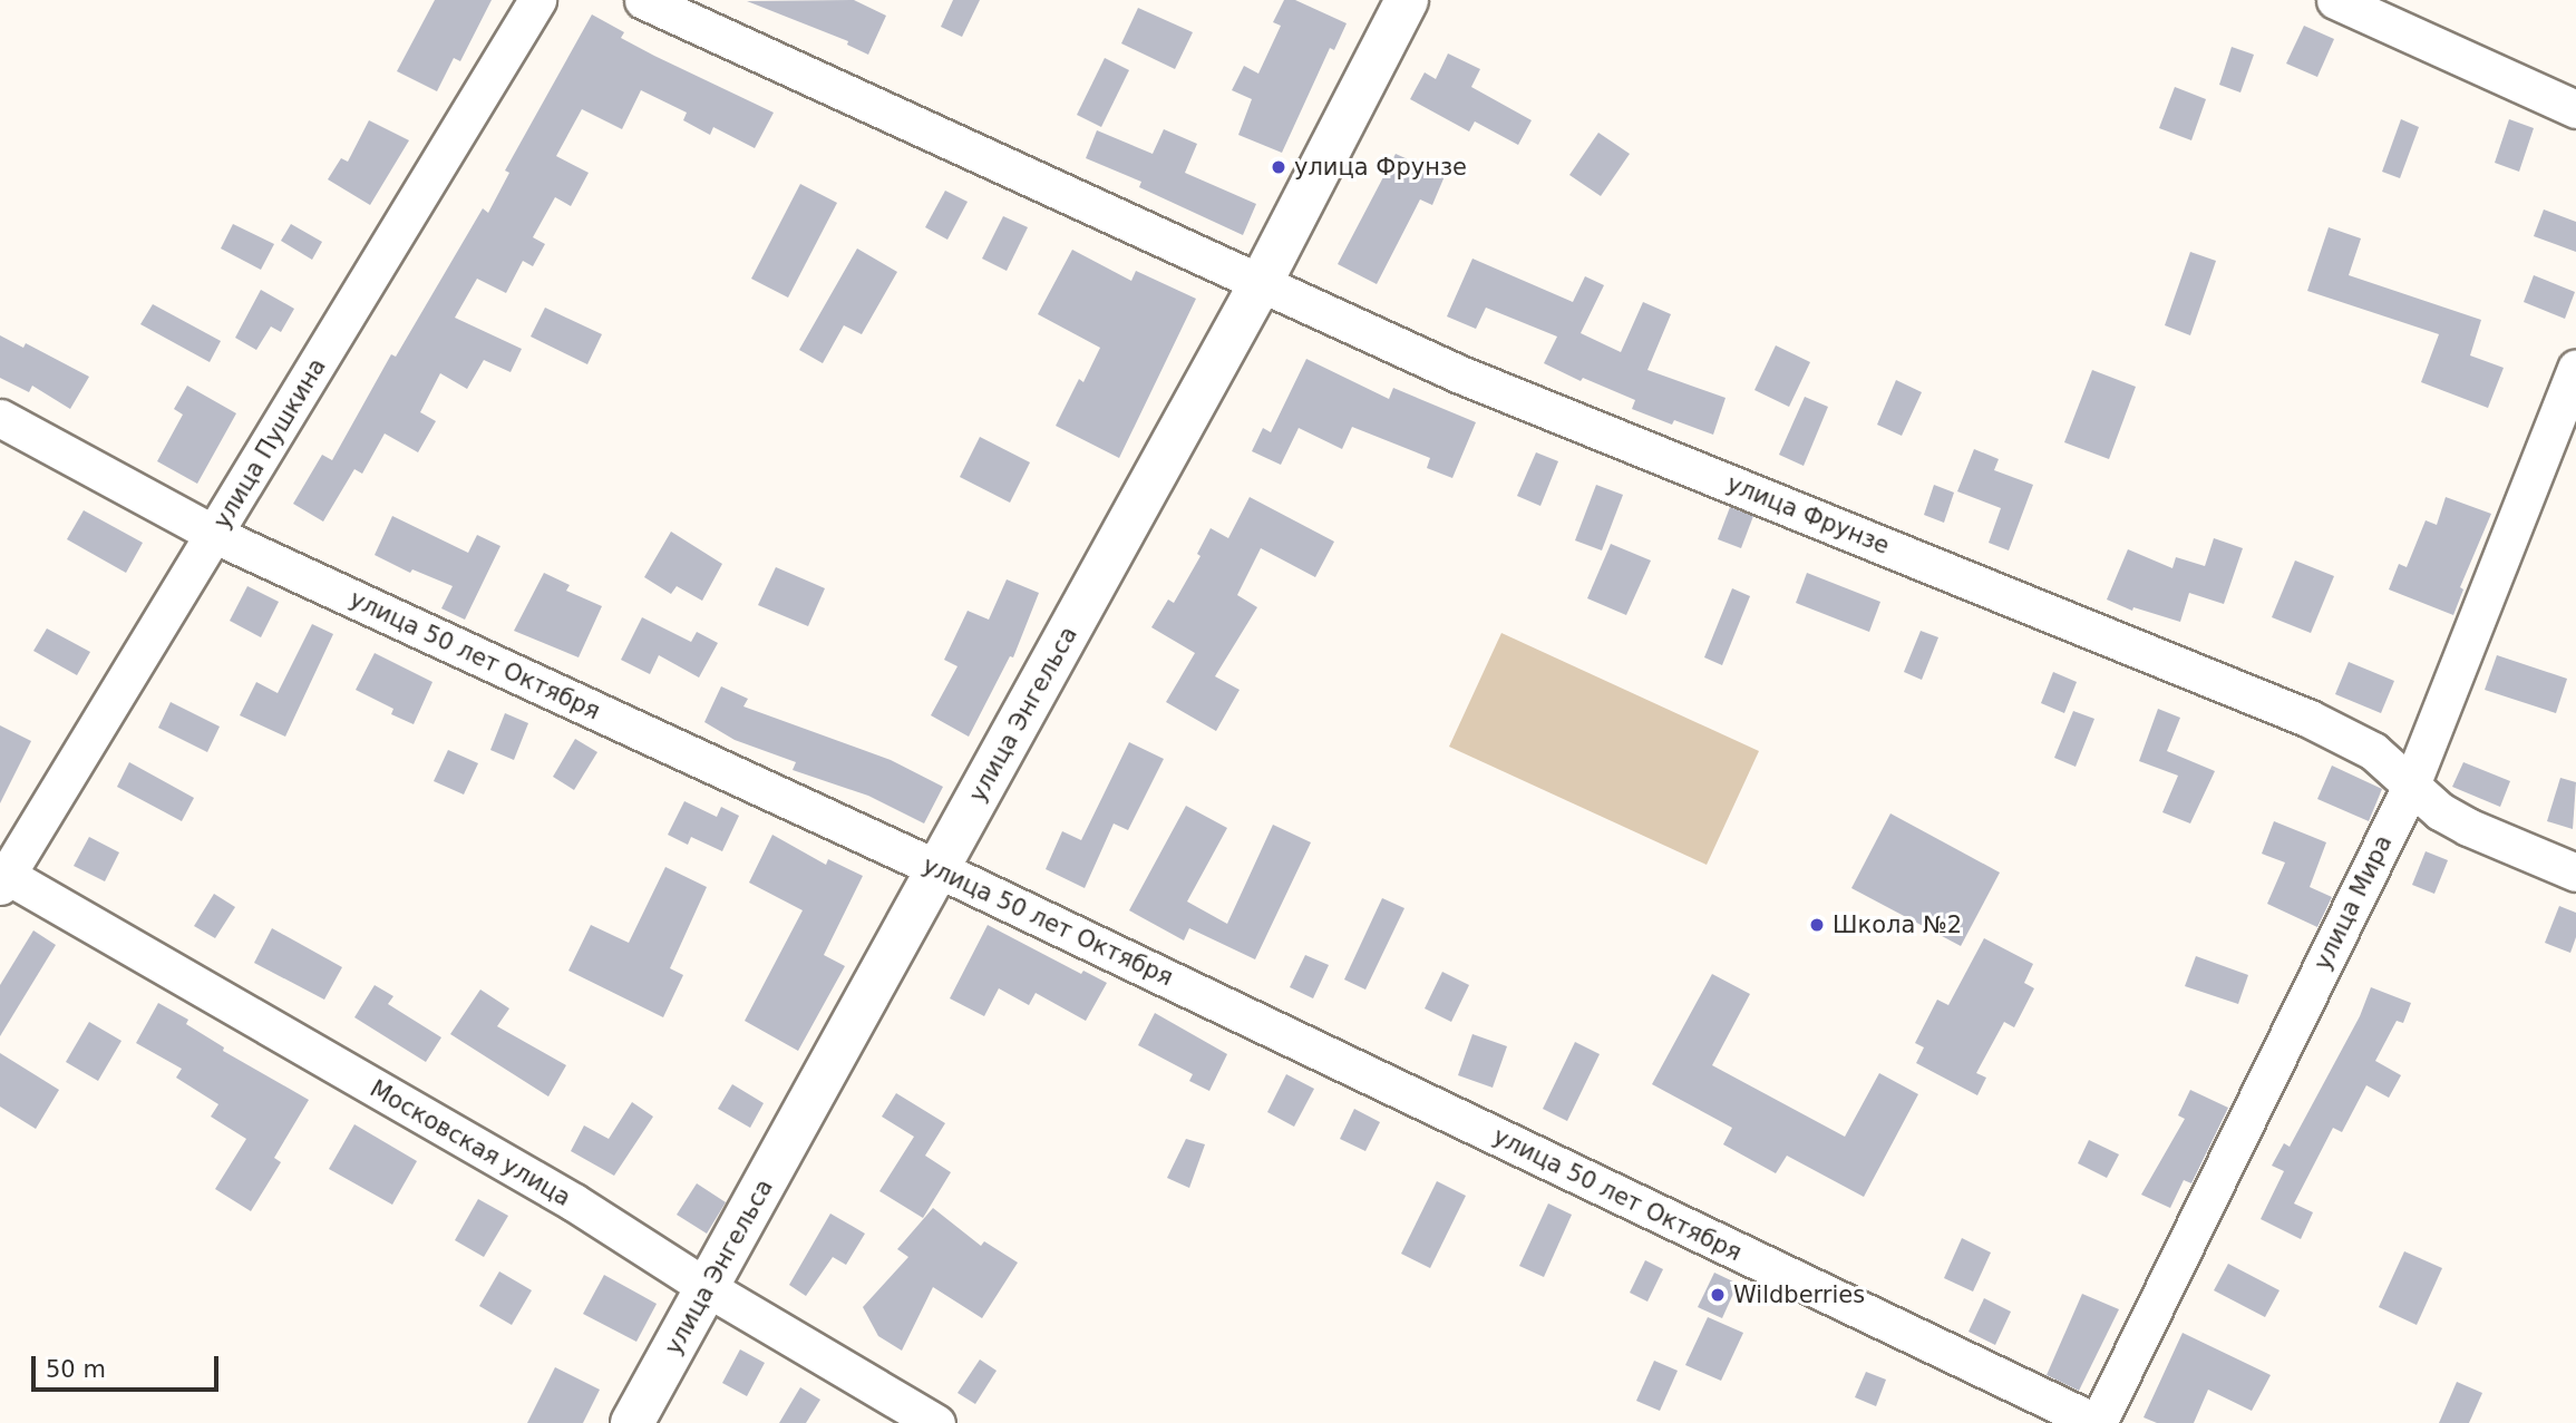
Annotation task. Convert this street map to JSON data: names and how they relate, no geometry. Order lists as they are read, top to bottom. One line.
{"streets":{"main road":["улица Энгельса"],"street":["улица Пушкина","улица Фрунзе","улица 50 лет Октября","улица Мира","Московская улица"]},"crossings":[["улица Пушкина","улица 50 лет Октября"],["улица Пушкина","Московская улица"],["улица Фрунзе","улица Энгельса"],["улица Фрунзе","улица Мира"],["улица 50 лет Октября","улица Энгельса"],["улица 50 лет Октября","улица Мира"],["улица Энгельса","Московская улица"]],"places":["улица Фрунзе","Школа №2","Wildberries"],"scale_bar":"50 m"}
